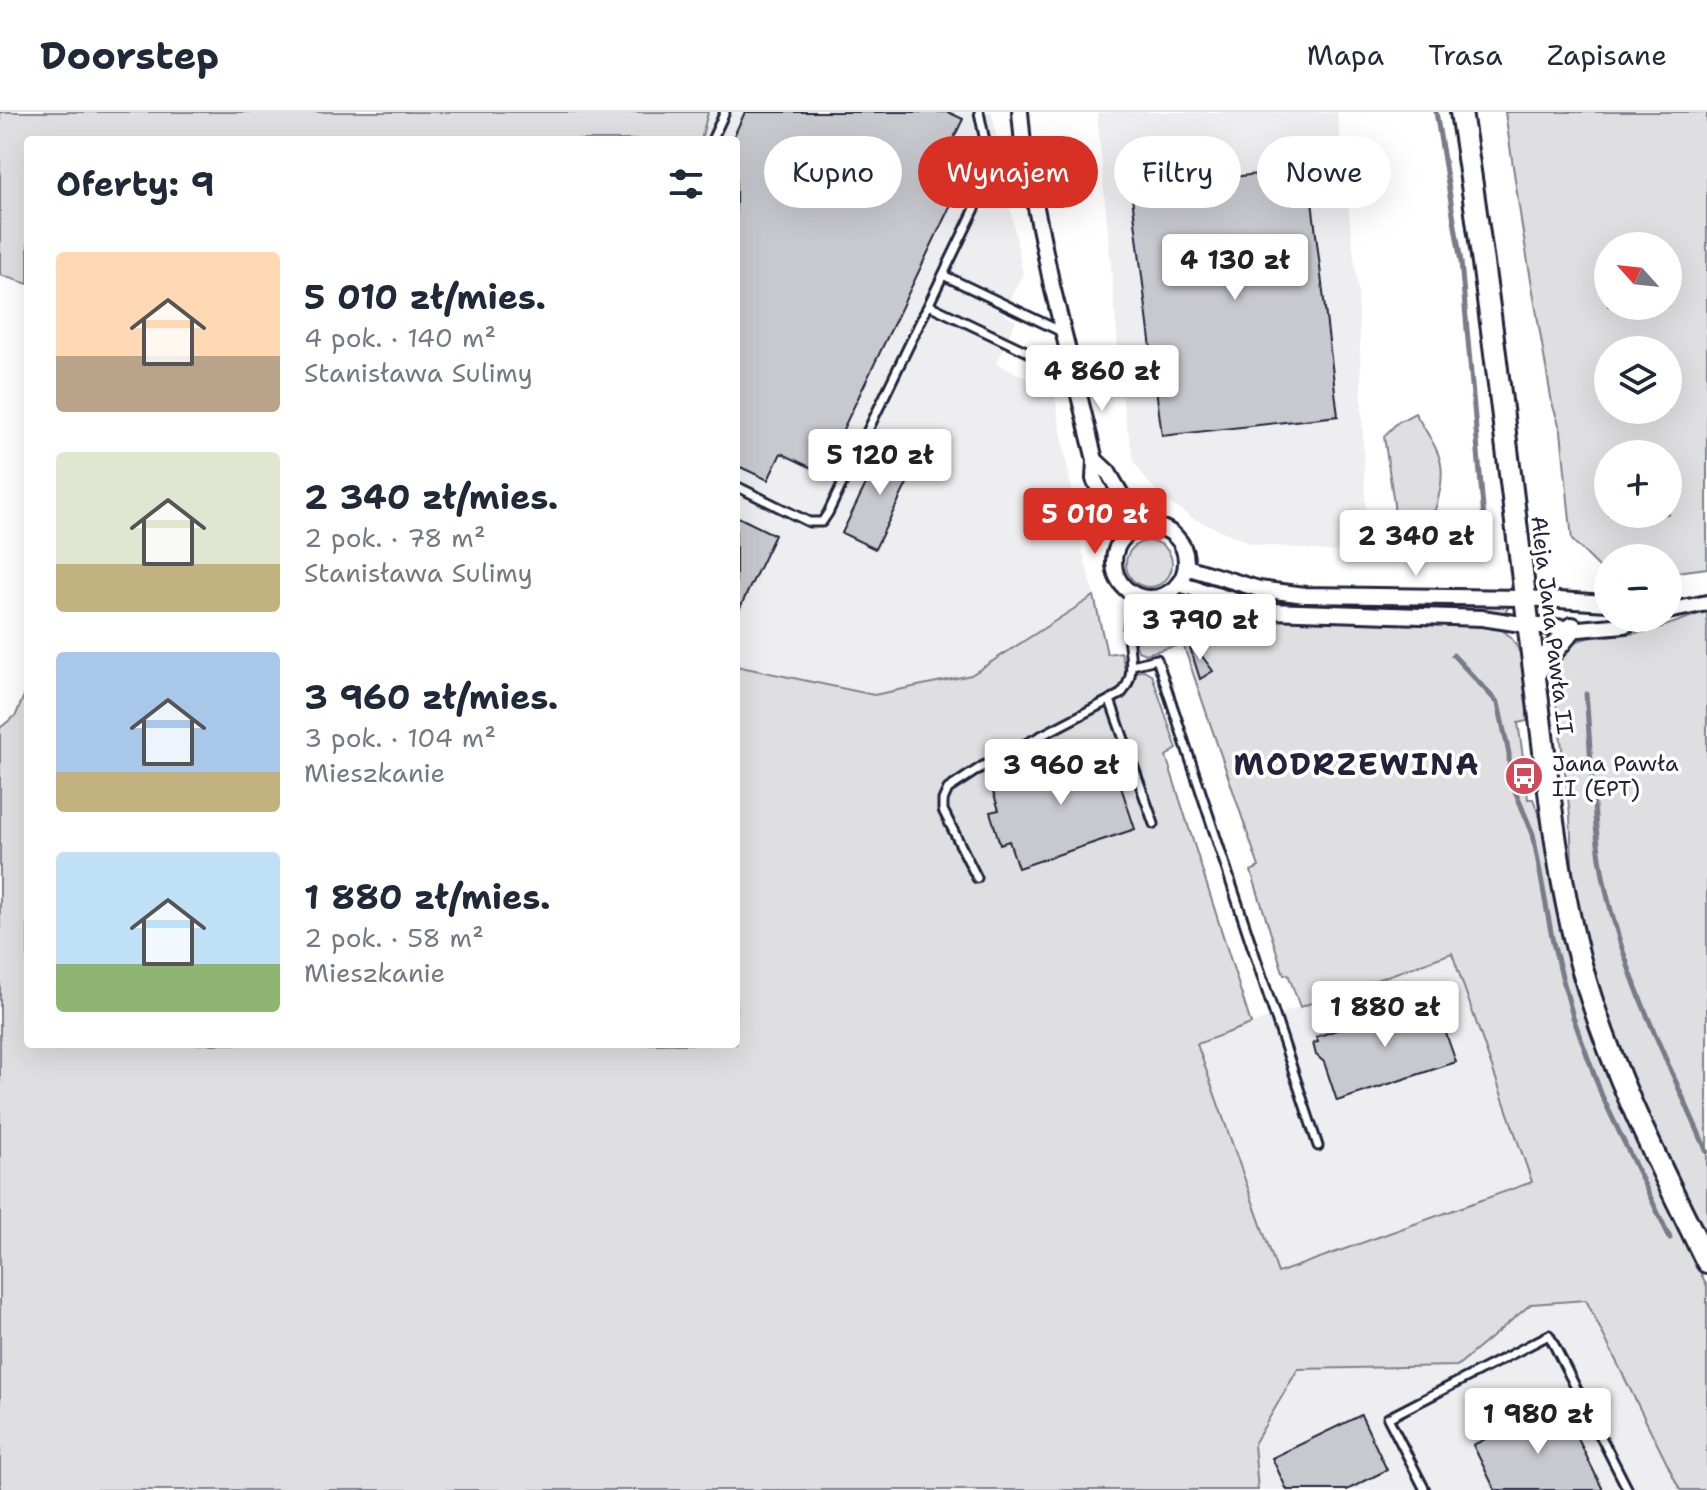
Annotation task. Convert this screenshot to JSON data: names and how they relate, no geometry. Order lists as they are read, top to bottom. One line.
{"streets":{"street":["Aleja Jana Pawła II"]},"districts":["MODRZEWINA"],"places":{"bus stop":["Jana Pawła II (EPT)"]},"north":"top left","page":{"header":"Doorstep","nav":["Mapa","Trasa","Zapisane"],"chip":["Kupno","Wynajem","Filtry","Nowe"],"heading":"Oferty: 9","map_buttons":["+","−"],"list":[{"name":"5 010 zł/mies.","note":"4 pok. · 140 m² · Stanisława Sulimy"},{"name":"2 340 zł/mies.","note":"2 pok. · 78 m² · Stanisława Sulimy"},{"name":"3 960 zł/mies.","note":"3 pok. · 104 m² · Mieszkanie"},{"name":"1 880 zł/mies.","note":"2 pok. · 58 m² · Mieszkanie"}],"price":["4 130 zł","4 860 zł","5 120 zł","5 010 zł","2 340 zł","3 790 zł","3 960 zł","1 880 zł","1 980 zł"]}}
